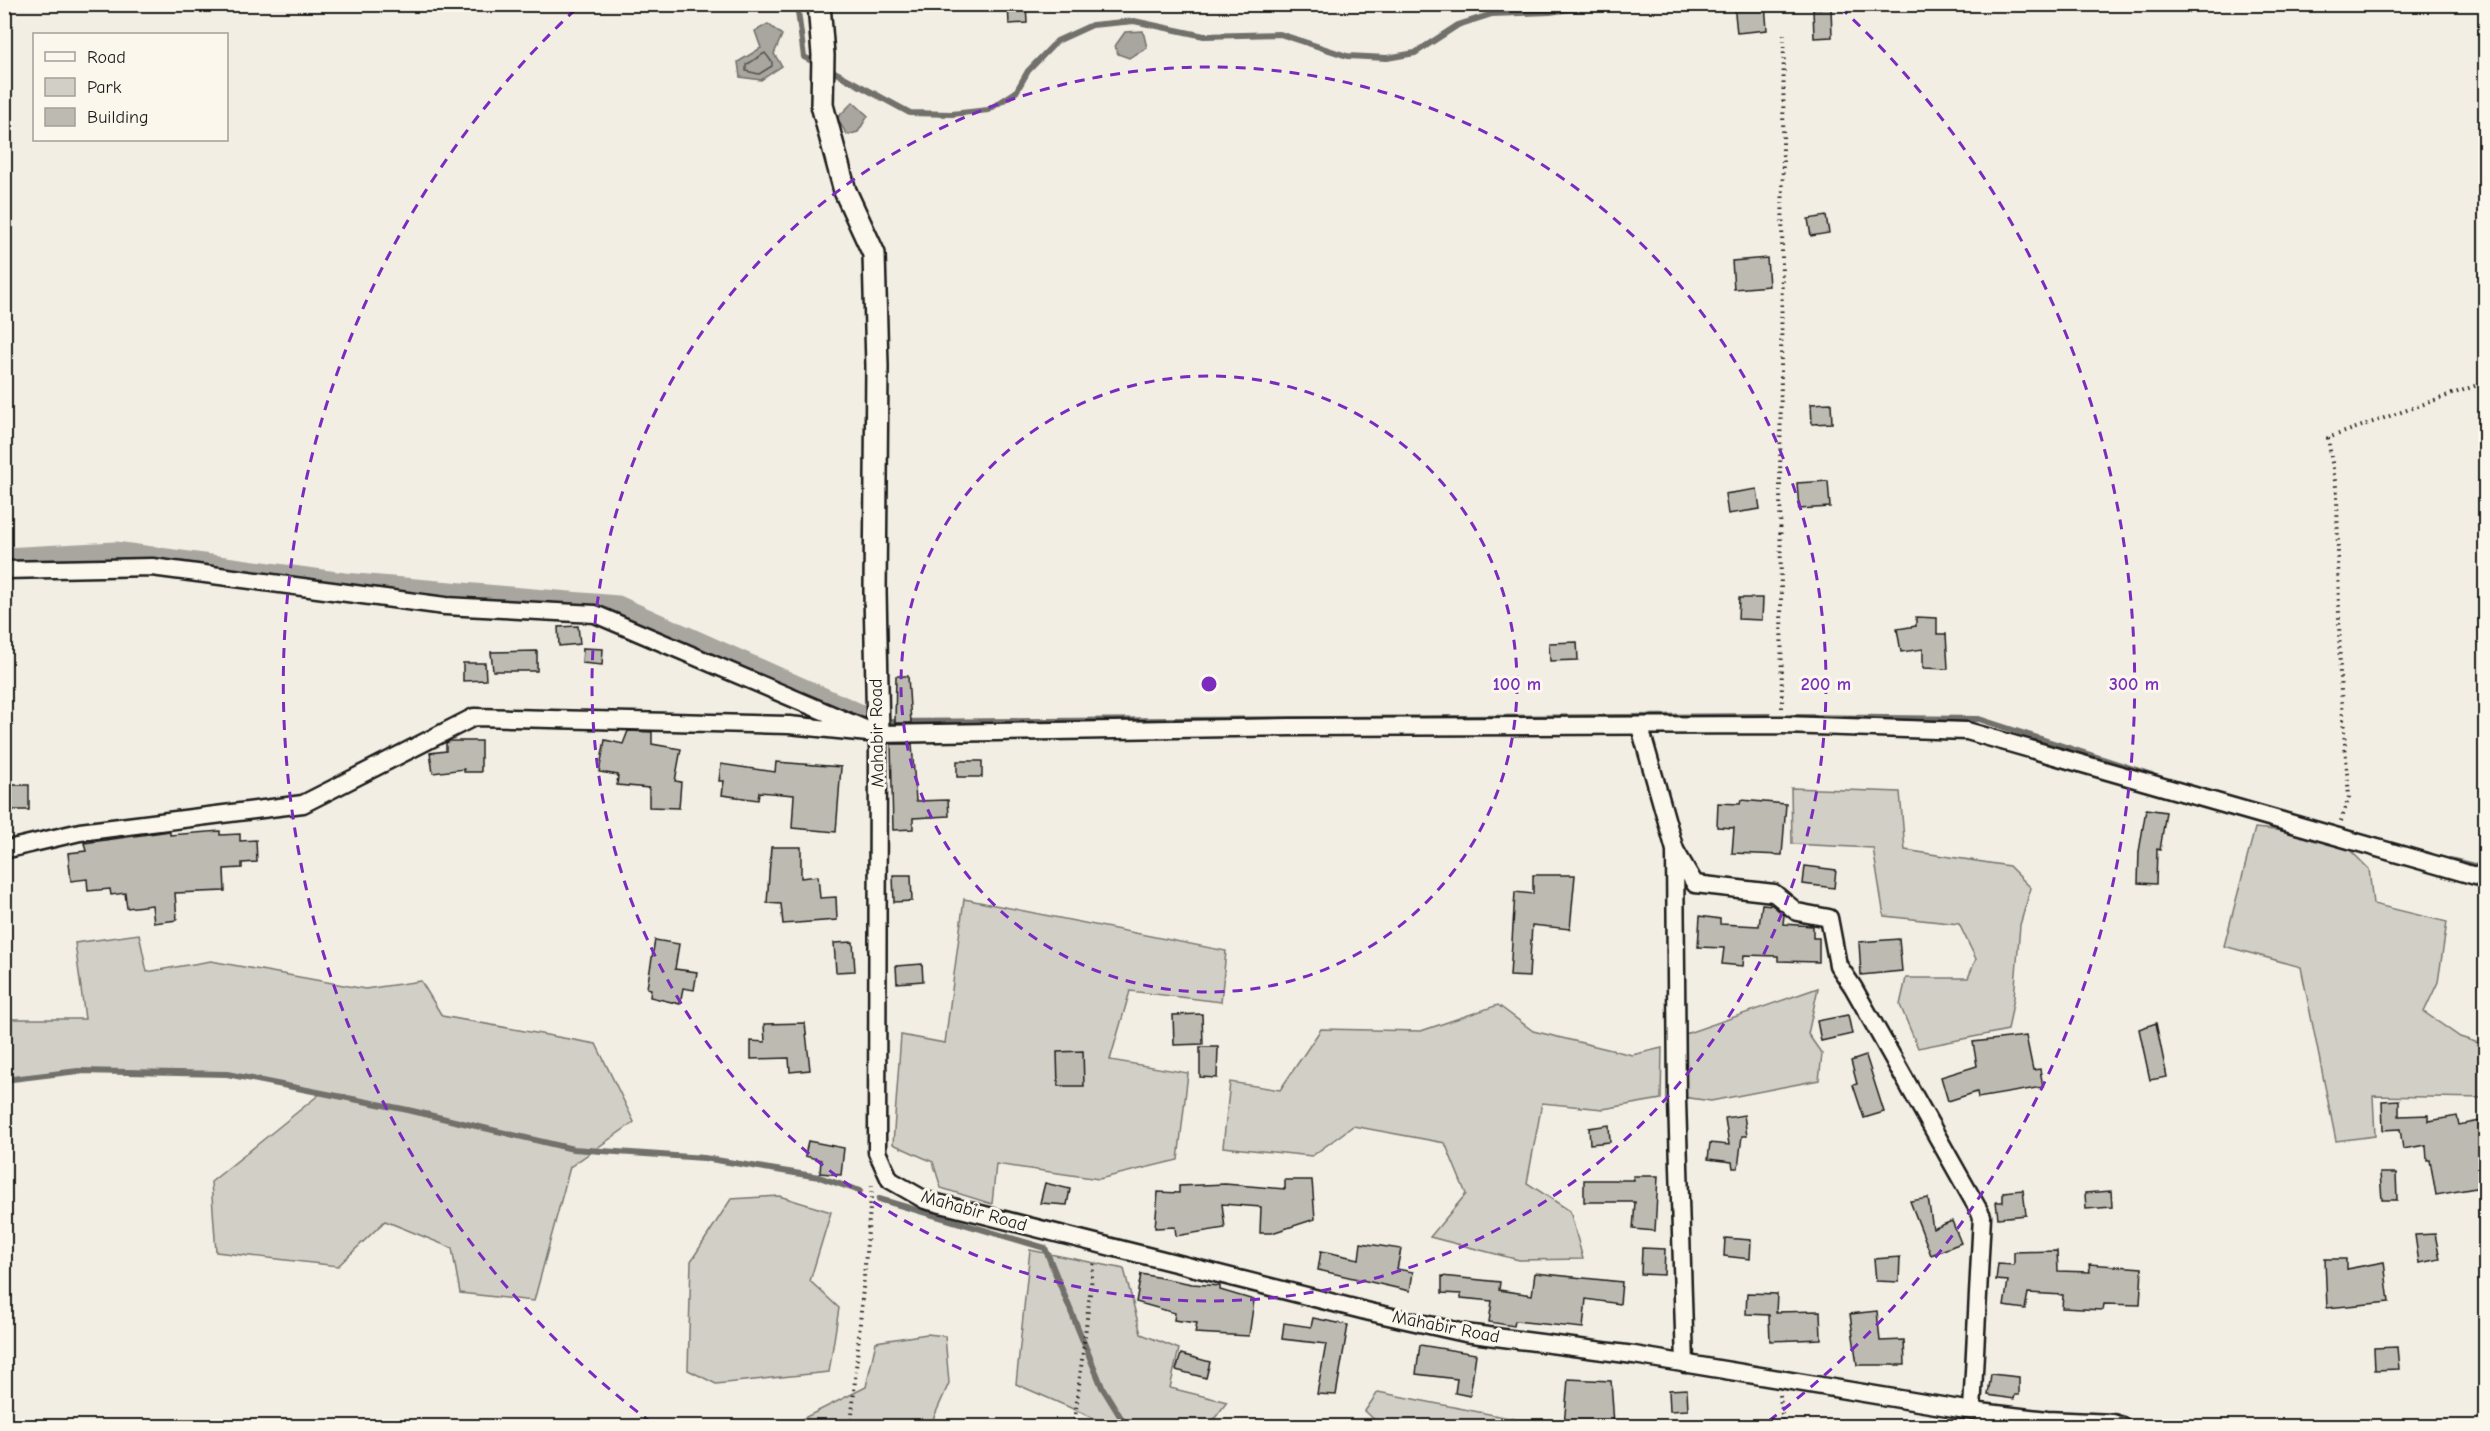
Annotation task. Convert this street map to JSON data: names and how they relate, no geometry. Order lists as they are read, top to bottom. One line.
{"streets":{"street":["Mahabir Road"]},"legend":["Road","Park","Building"],"rings":["100 m","200 m","300 m"]}
